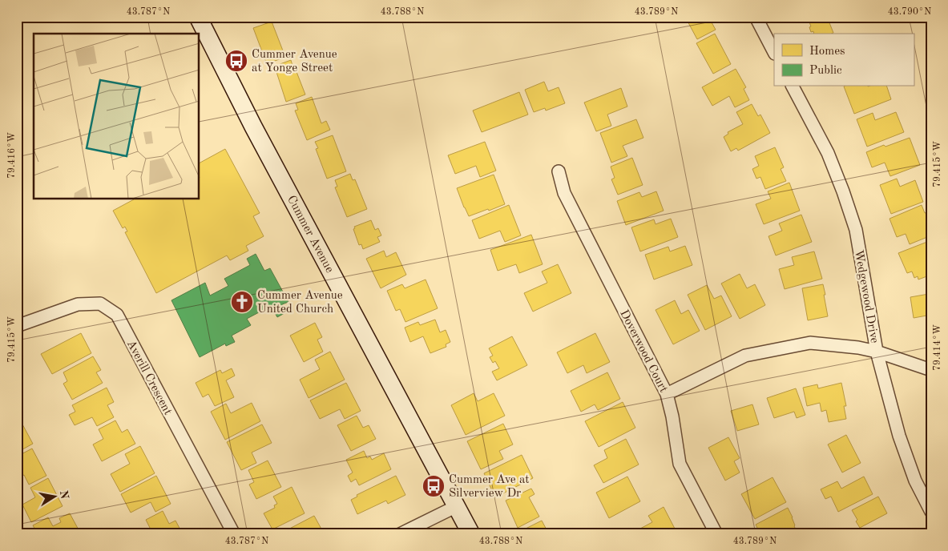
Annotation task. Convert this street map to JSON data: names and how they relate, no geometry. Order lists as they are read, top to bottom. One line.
{"streets":{"street":["Cummer Avenue","Wedgewood Drive","Doverwood Court","Averill Crescent"]},"places":{"bus stop":["Cummer Avenue at Yonge Street","Cummer Ave at Silverview Dr"],"church":["Cummer Avenue United Church"]},"legend":["Homes","Public"],"north":"right","coordinates":["43.787°N","43.788°N","43.789°N","43.790°N","79.416°W","79.415°W","79.414°W"]}
